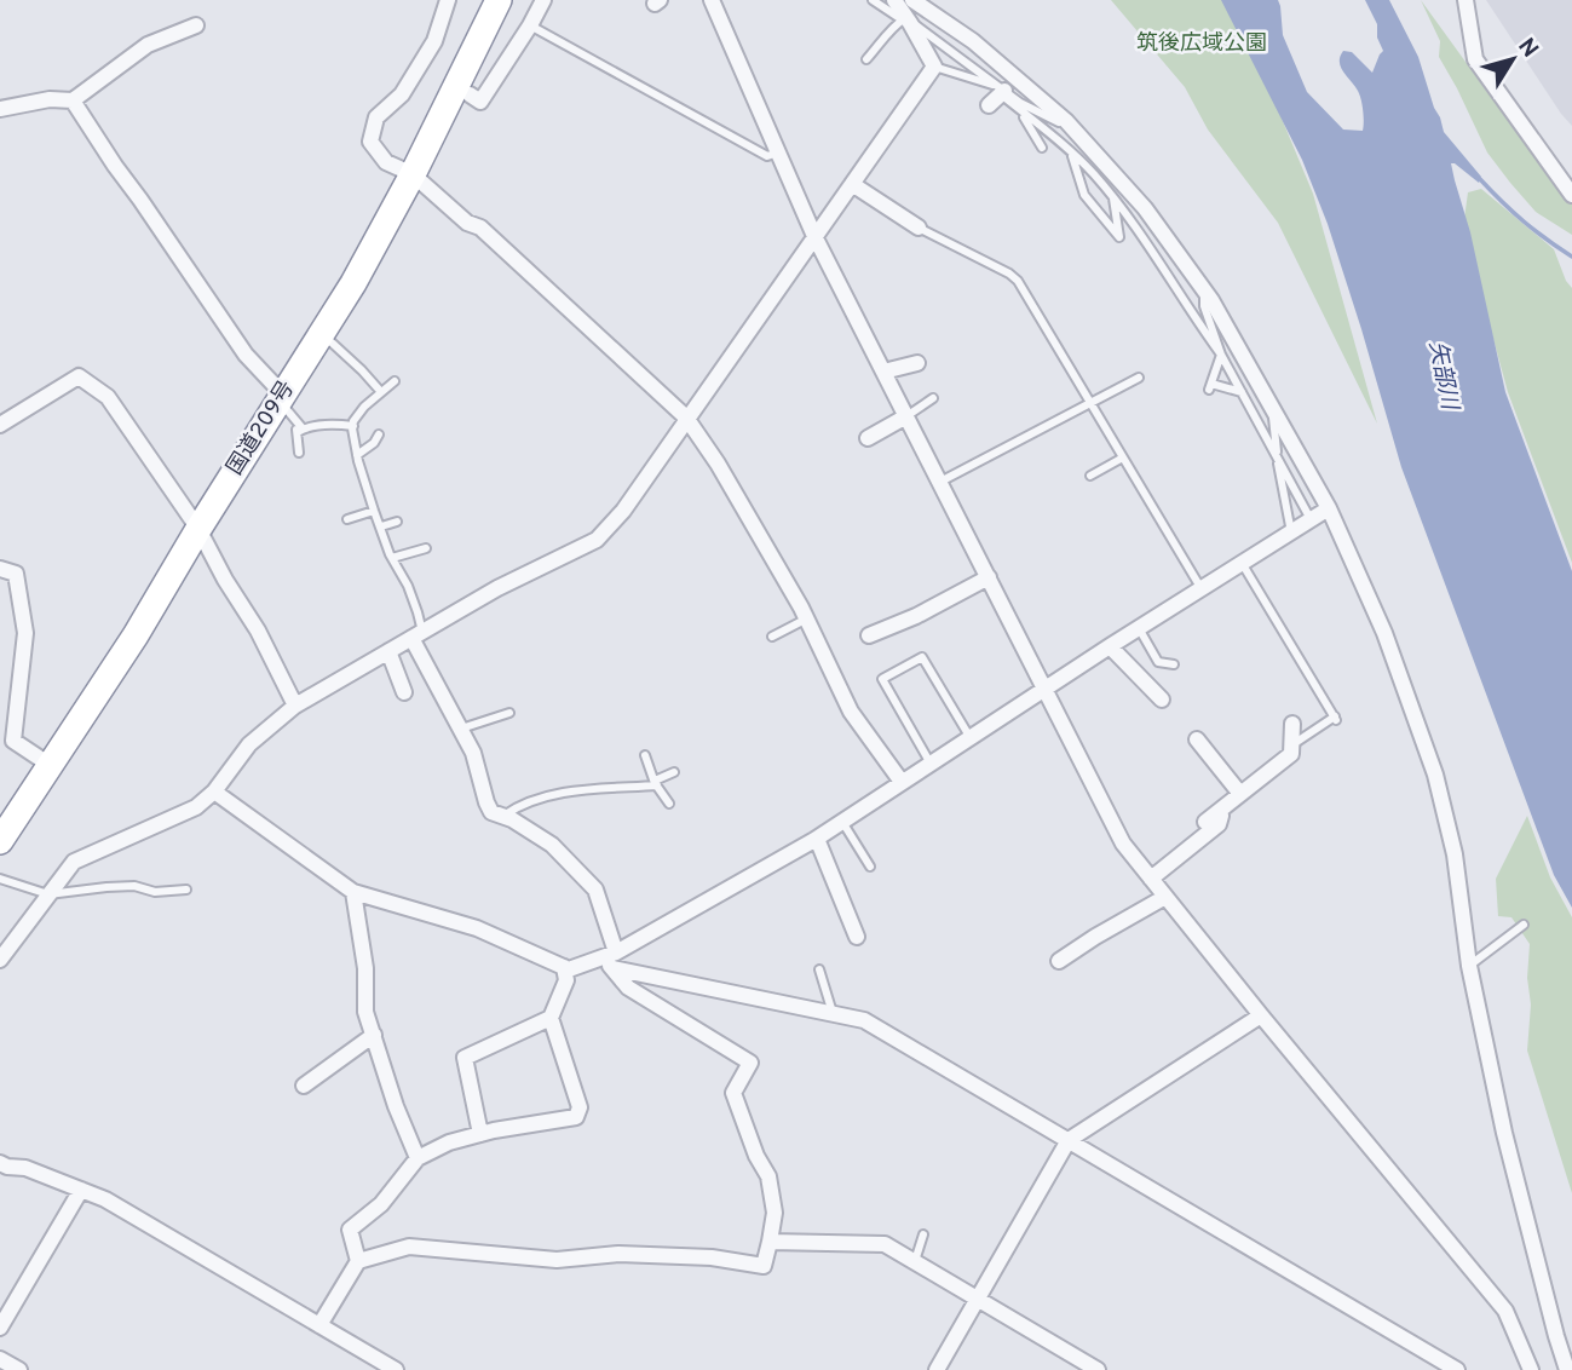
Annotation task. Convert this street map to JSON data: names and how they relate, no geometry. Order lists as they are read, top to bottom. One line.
{"streets":{"highway":["国道209号"]},"water":["矢部川"],"parks":["筑後広域公園"],"north":"top right"}
